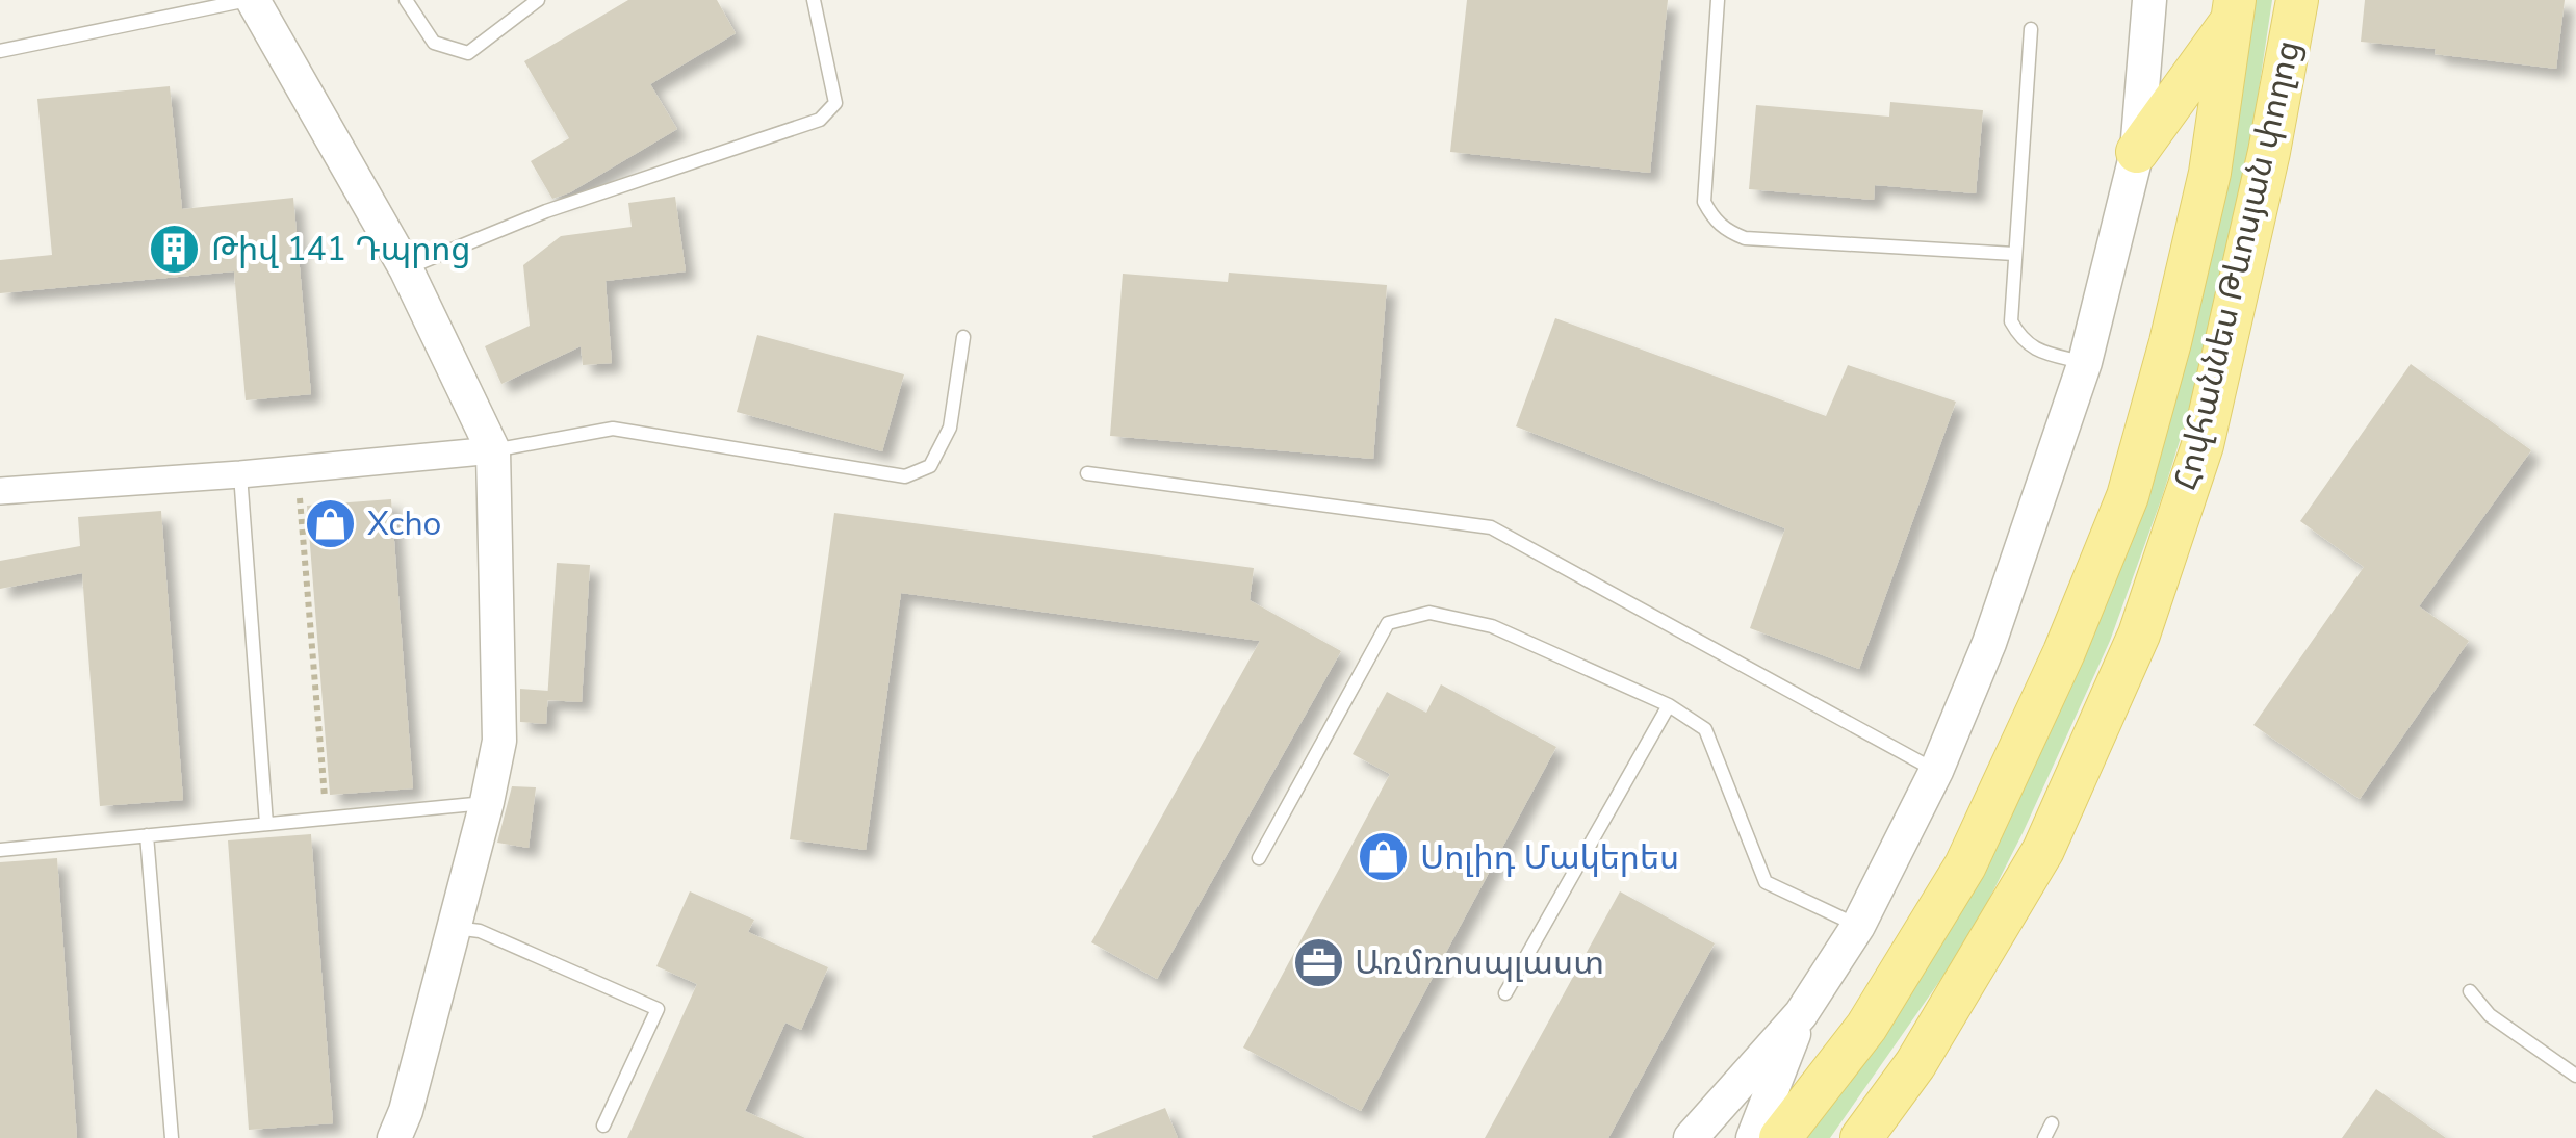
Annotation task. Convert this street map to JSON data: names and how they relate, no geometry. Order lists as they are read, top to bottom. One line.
{"streets":{"main road":["Հովհաննես Թևոսյան փողոց"]},"places":{"building":["Թիվ 141 Դպրոց"],"shop":["Xcho","Սոլիդ Մակերես"],"office":["Առմռոսպլաստ"]}}
